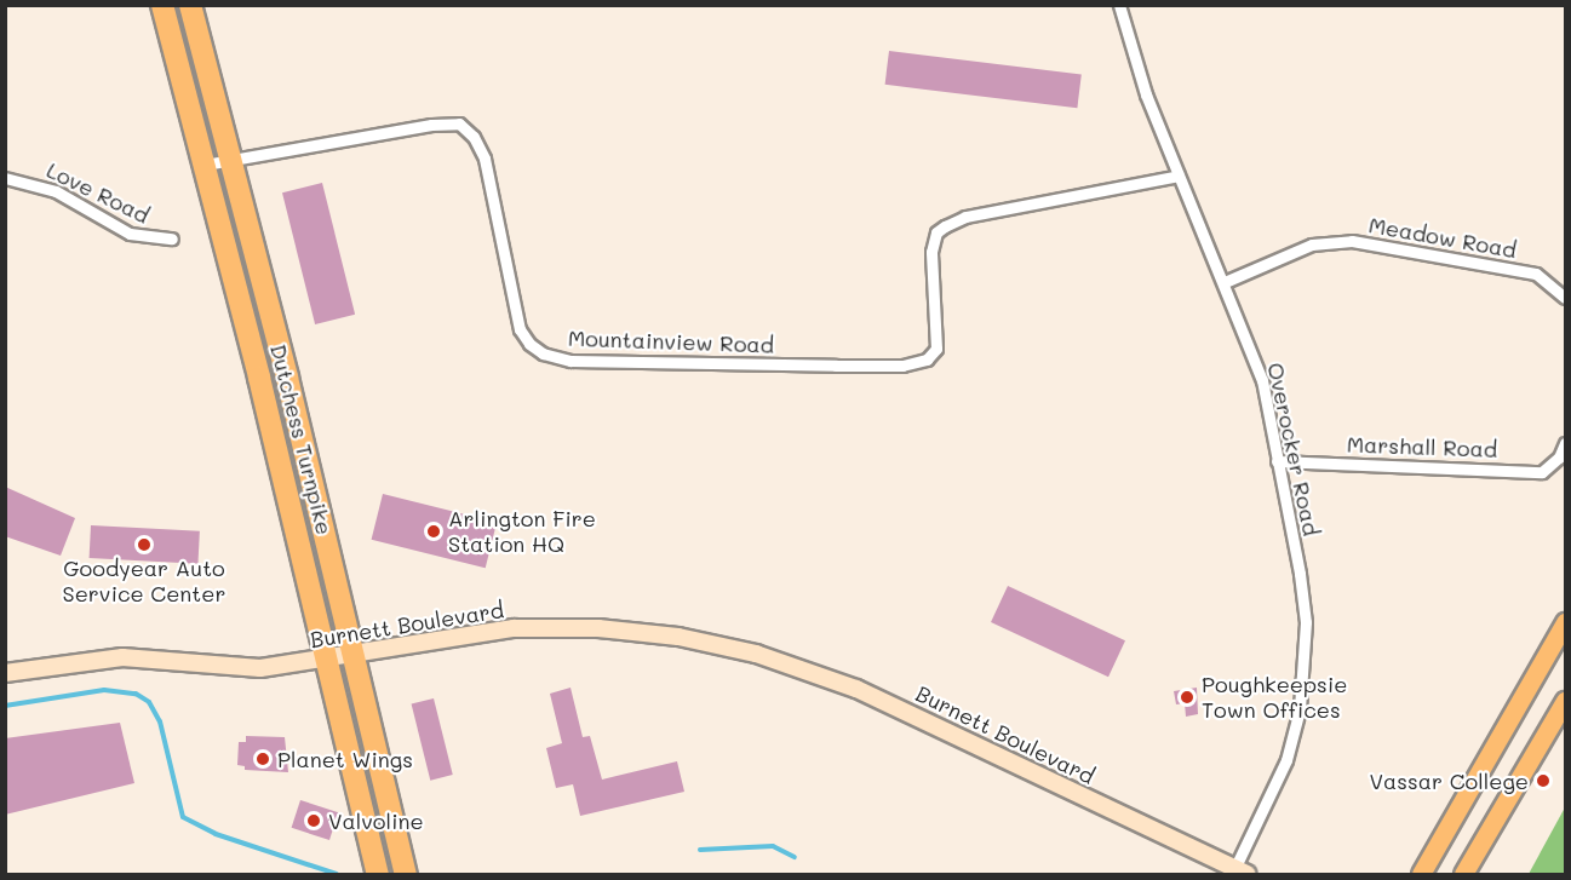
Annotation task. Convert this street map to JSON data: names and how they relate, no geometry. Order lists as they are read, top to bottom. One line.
{"streets":{"highway":["Dutchess Turnpike"],"street":["Love Road","Meadow Road","Mountainview Road","Marshall Road","Overocker Road","Burnett Boulevard"]},"crossings":[["Meadow Road","Overocker Road"],["Mountainview Road","Dutchess Turnpike"],["Mountainview Road","Overocker Road"],["Dutchess Turnpike","Burnett Boulevard"],["Marshall Road","Overocker Road"],["Overocker Road","Burnett Boulevard"]],"places":["Arlington Fire Station HQ","Goodyear Auto Service Center","Poughkeepsie Town Offices","Planet Wings","Vassar College","Valvoline"]}
